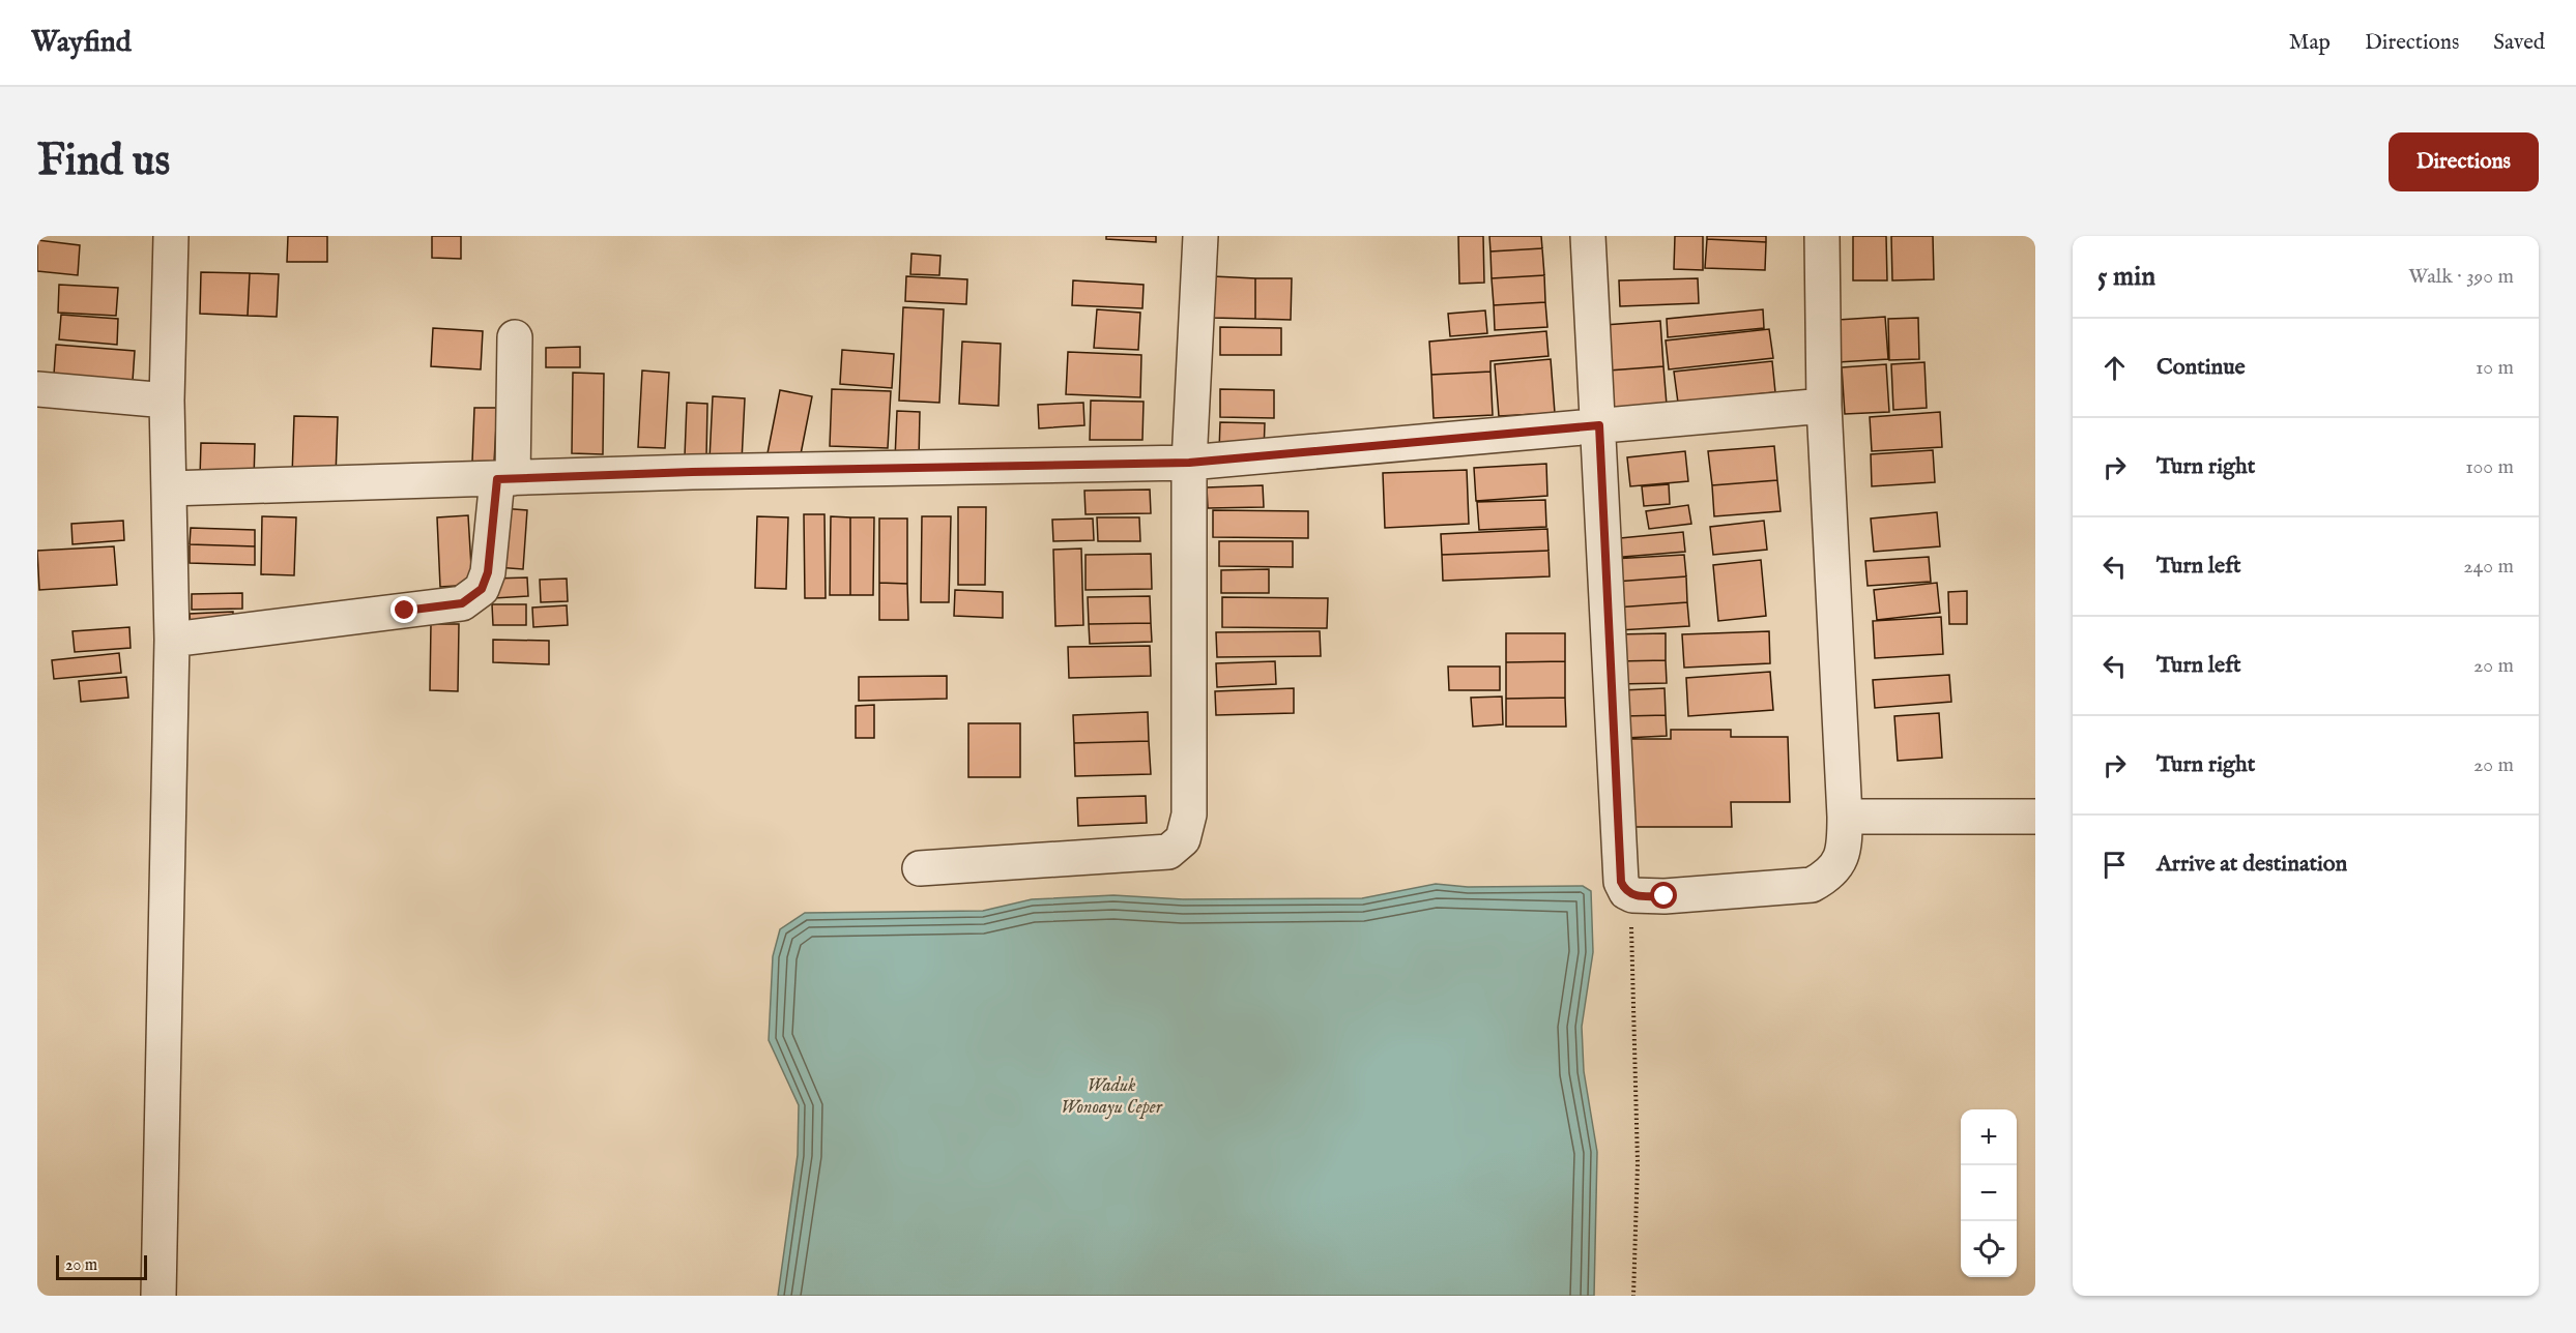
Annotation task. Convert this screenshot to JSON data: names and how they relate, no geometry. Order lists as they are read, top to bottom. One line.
{"water":["Waduk Wonoayu Ceper"],"scale_bar":"20 m","page":{"header":"Wayfind","nav":["Map","Directions","Saved"],"buttons":"Directions","title":"Find us","heading":["5 min","Walk · 390 m"],"list":[["Continue","10 m"],["Turn right","100 m"],["Turn left","240 m"],["Turn left","20 m"],["Turn right","20 m"],"Arrive at destination"],"map_buttons":["+","−"],"scale":"20 m"}}
